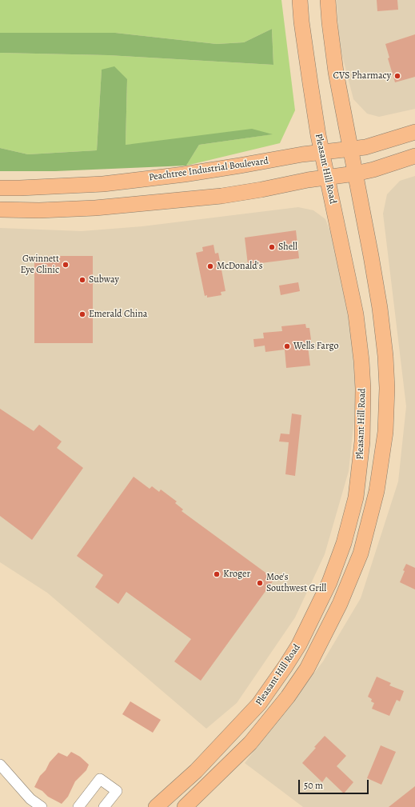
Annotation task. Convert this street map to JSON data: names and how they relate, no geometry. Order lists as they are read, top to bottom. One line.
{"streets":{"highway":["Pleasant Hill Road","Peachtree Industrial Boulevard"]},"crossings":[["Pleasant Hill Road","Peachtree Industrial Boulevard"]],"places":["CVS Pharmacy","Shell","Gwinnett Eye Clinic","McDonald's","Subway","Emerald China","Wells Fargo","Kroger","Moe's Southwest Grill"],"scale_bar":"50 m"}
